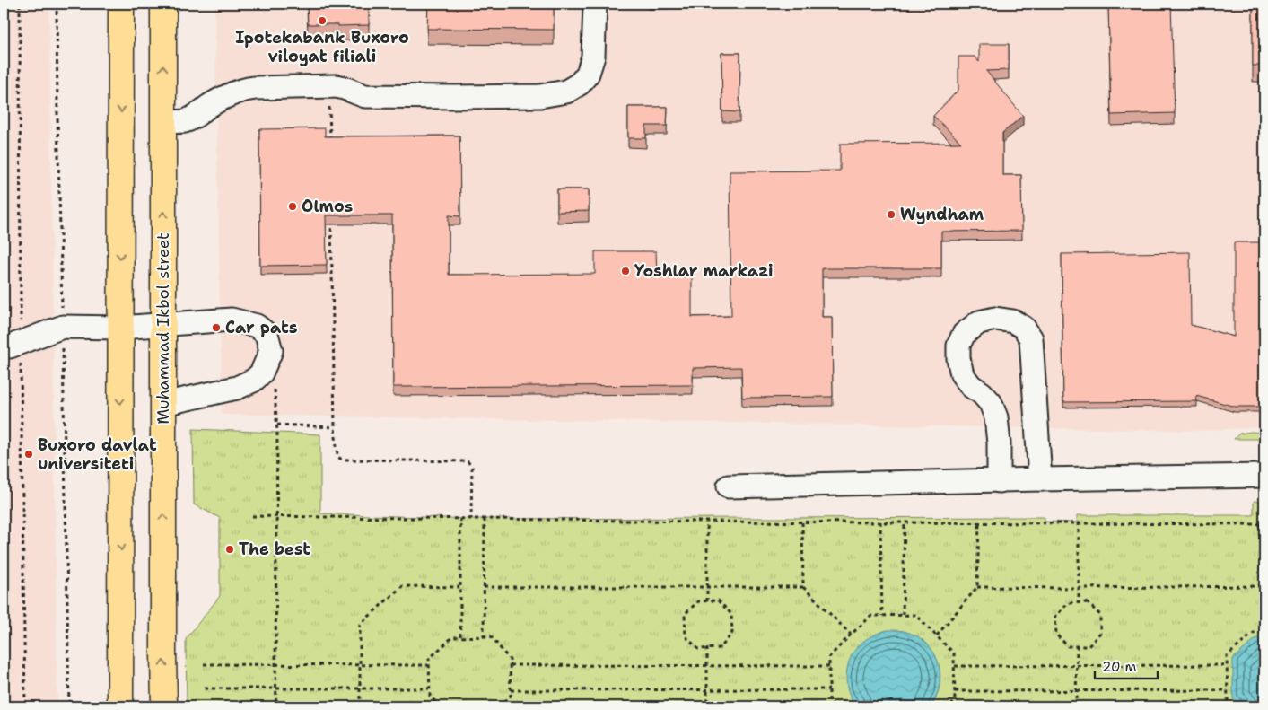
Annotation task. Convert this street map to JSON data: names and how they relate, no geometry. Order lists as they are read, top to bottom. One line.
{"streets":{"main road":["Muhammad Ikbol street"]},"places":["Ipotekabank Buxoro viloyat filiali","Olmos","Wyndham","Yoshlar markazi","Car pats","Buxoro davlat universiteti","The best"],"scale_bar":"20 m"}
